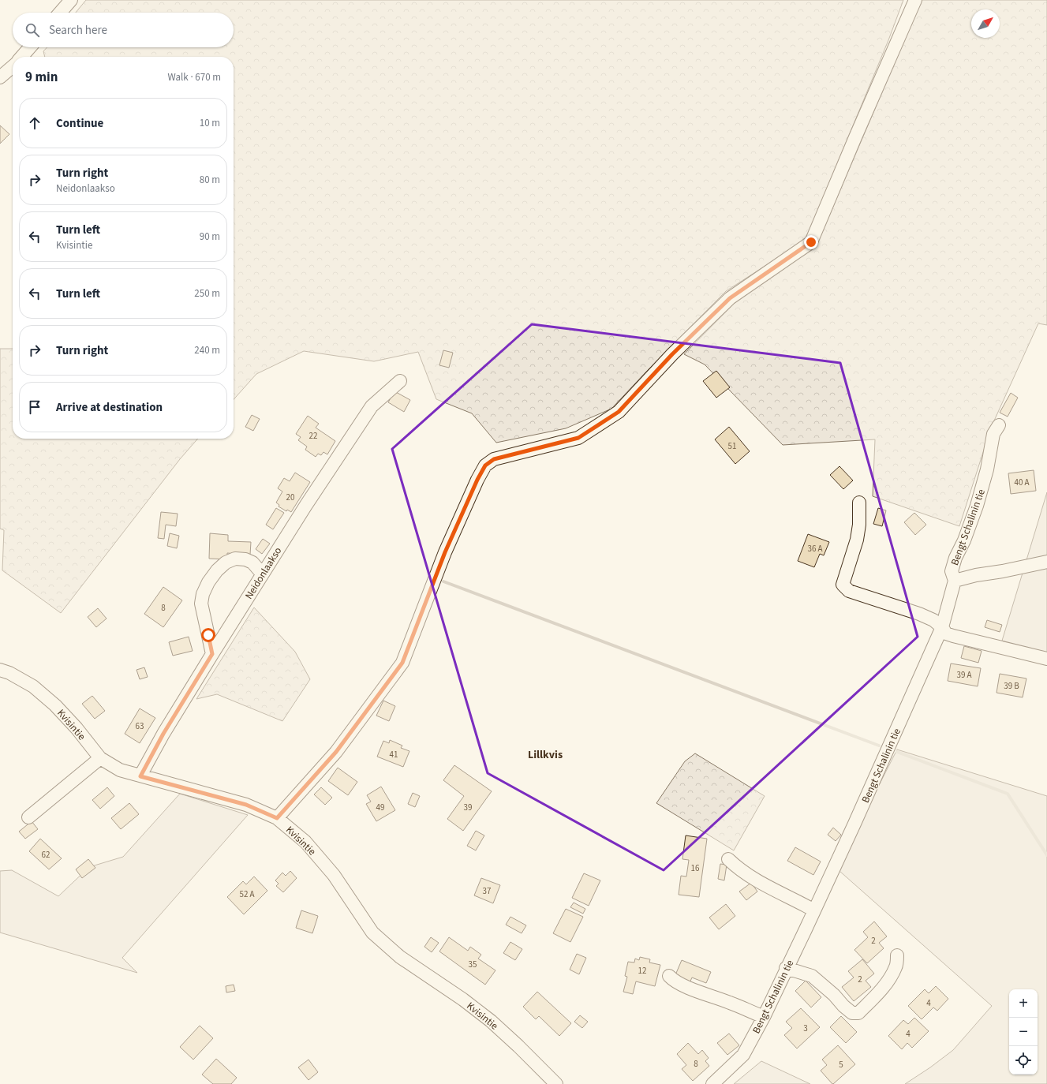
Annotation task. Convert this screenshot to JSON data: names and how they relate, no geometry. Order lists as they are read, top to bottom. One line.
{"streets":{"street":["Bengt Schalinin tie","Neidonlaakso","Kvisintie"]},"crossings":[["Neidonlaakso","Kvisintie"]],"districts":["Lillkvis"],"house_numbers":["22","51","40 A","20","36 A","8","39 A","39 B","63","41","49","39","62","16","37","52 A","2","35","12","2","4","3","4","8","5"],"north":"top right","page":{"search":"Search here","heading":["9 min","Walk · 670 m"],"list":[["Continue","10 m"],["Turn right","Neidonlaakso","80 m"],["Turn left","Kvisintie","90 m"],["Turn left","250 m"],["Turn right","240 m"],"Arrive at destination"],"map_buttons":["+","−"]}}
